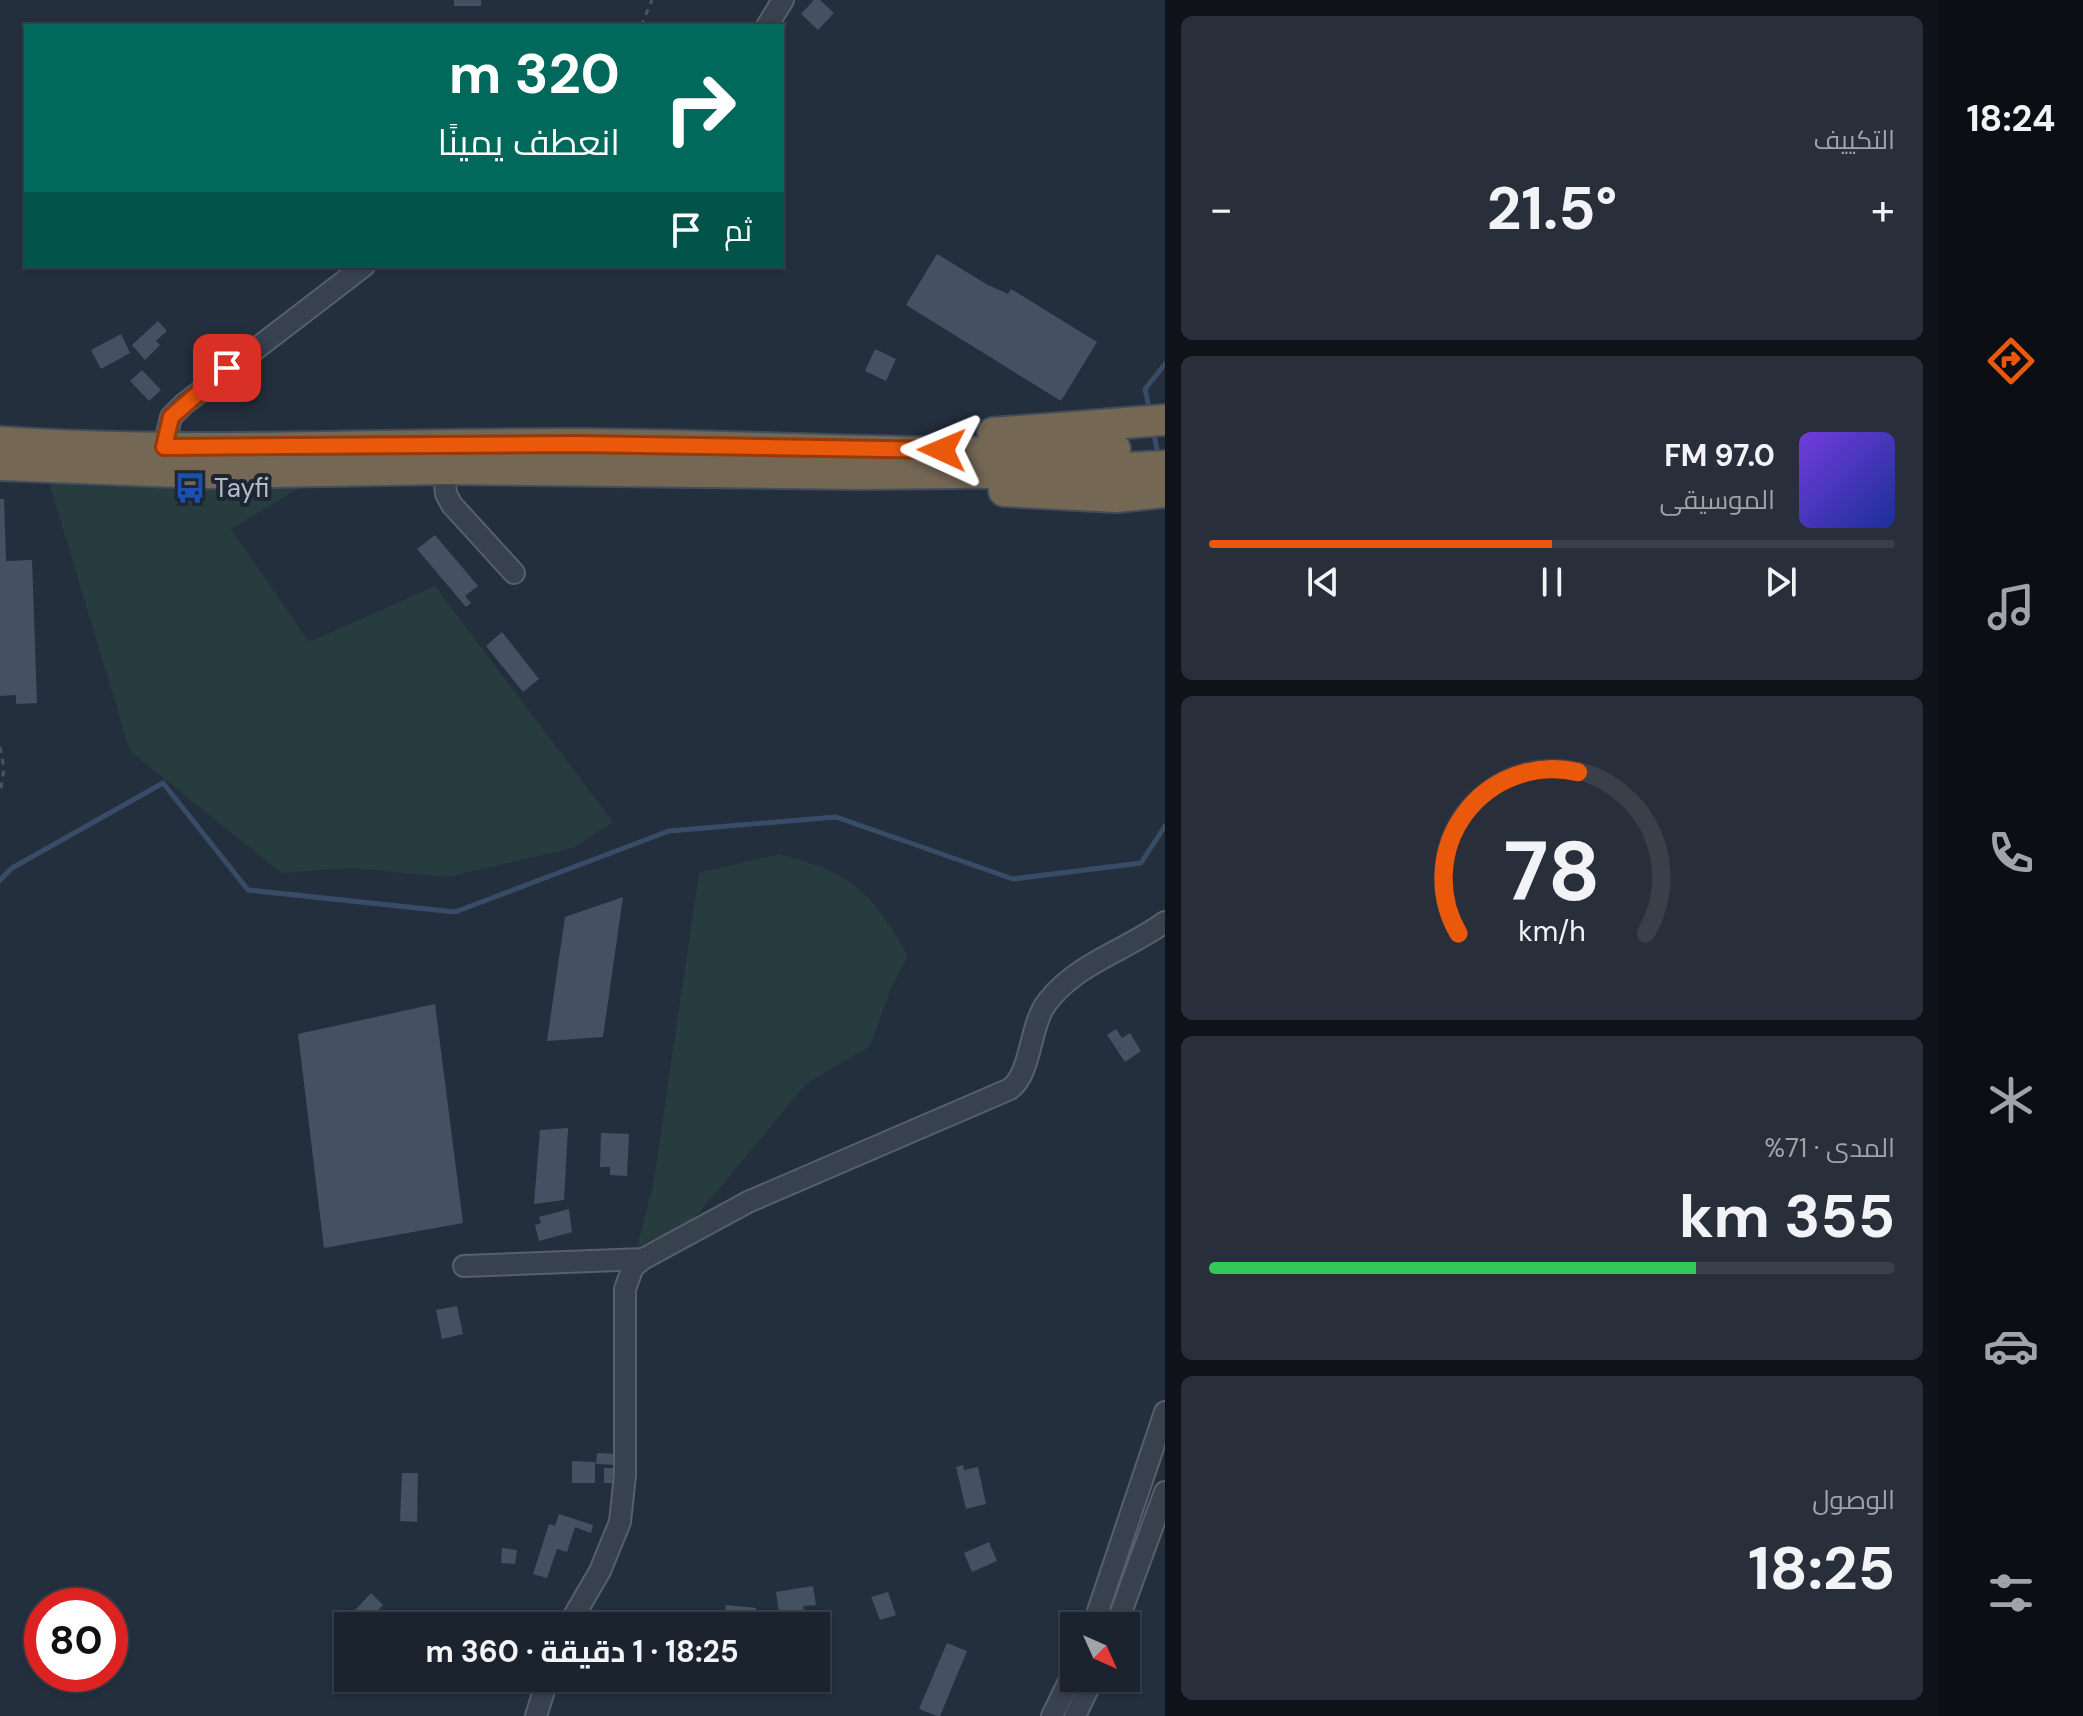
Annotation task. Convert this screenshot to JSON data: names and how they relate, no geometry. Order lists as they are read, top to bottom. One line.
{"places":{"bus stop":["Tayfi"]},"north":"bottom right","page":{"tabs":"18:24","tile":["التكييف",["المدى · 71%","355 km"],["الوصول","18:25"]],"turn":["320 m","انعطف يمينًا"],"heat":["−","21.5°","+"],"then":"ثم","song":["97.0 FM","الموسيقى"],"limit":"80","trip":"18:25 · 1 دقيقة · 360 m","gauge":["78","km/h"]}}
